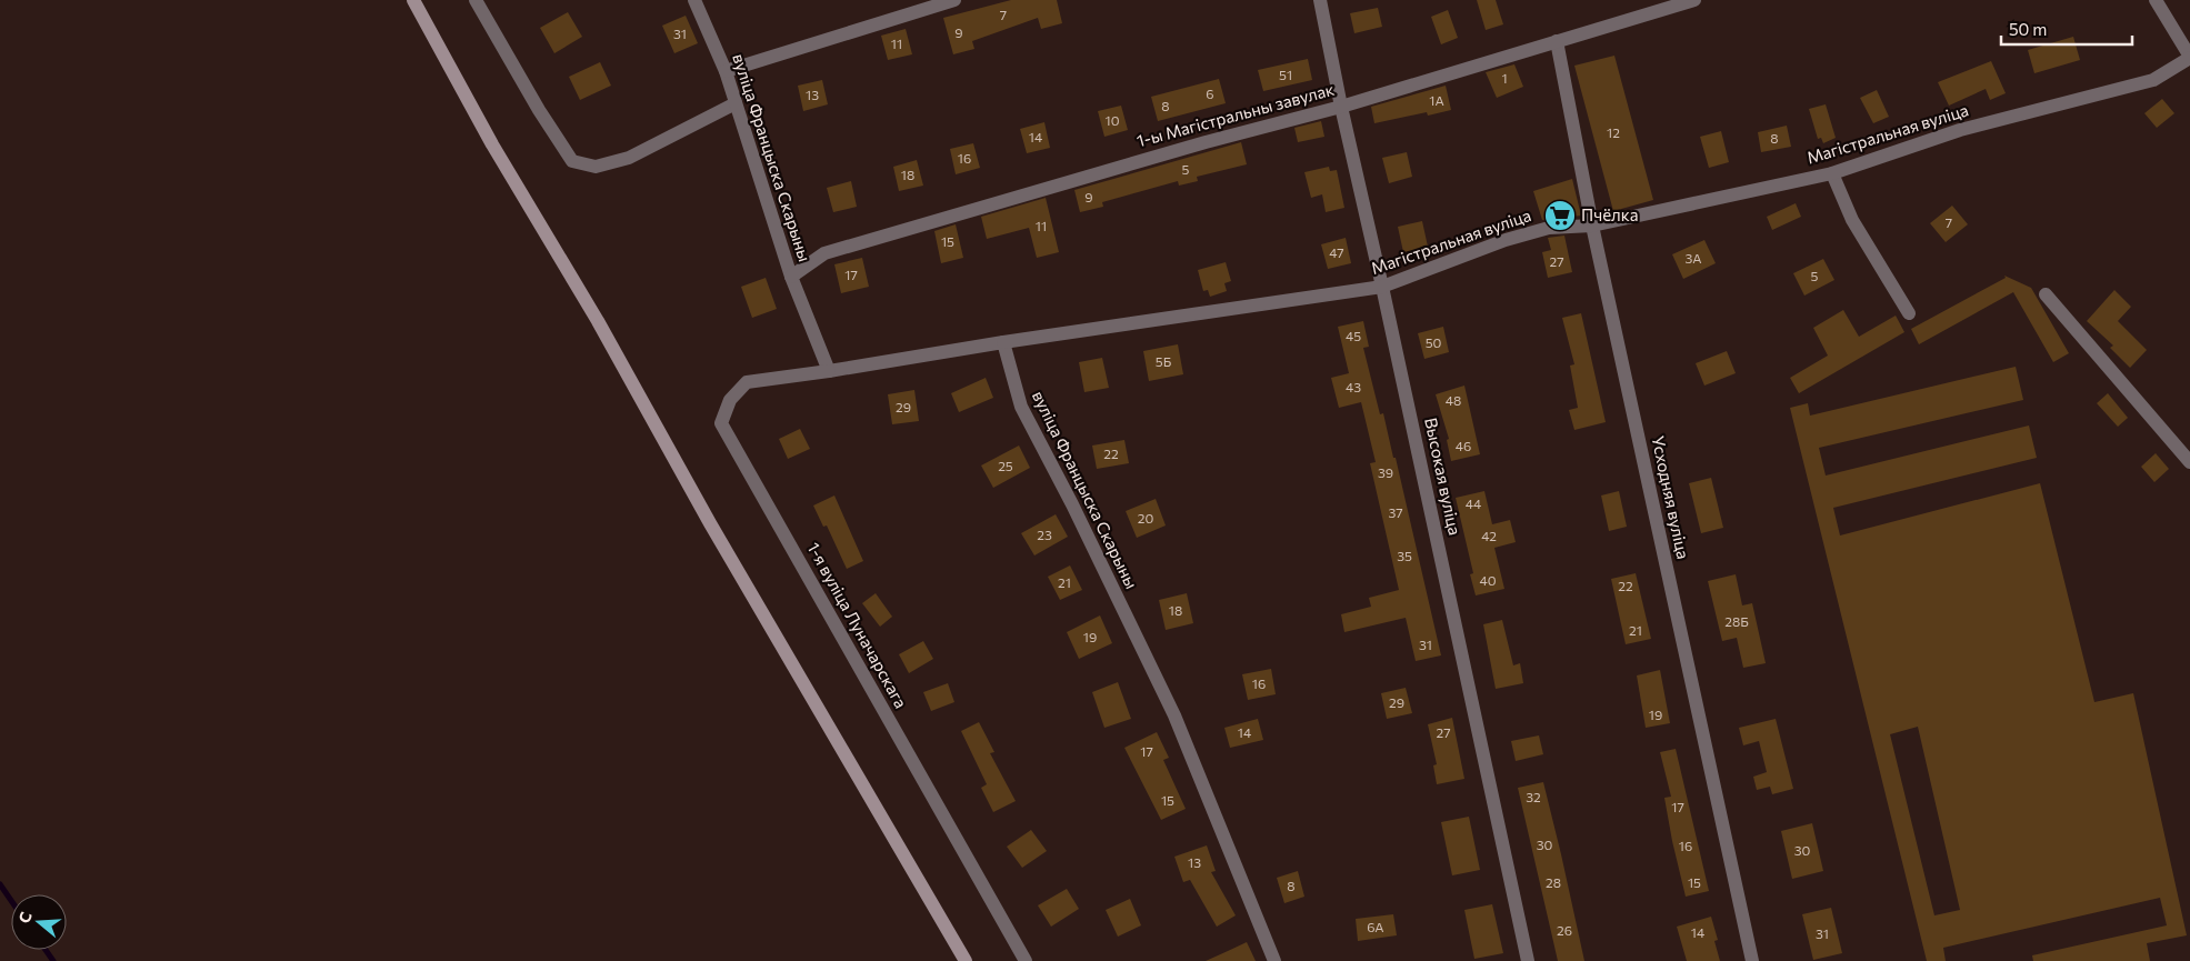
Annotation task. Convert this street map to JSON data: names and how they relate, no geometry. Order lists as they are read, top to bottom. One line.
{"streets":{"street":["1-ы Магістральны завулак","Магістральная вуліца","вуліца Францыска Скарыны","Высокая вуліца","Усходняя вуліца","1-я вуліца Луначарскага"]},"crossings":[["1-ы Магістральны завулак","вуліца Францыска Скарыны"],["1-ы Магістральны завулак","Высокая вуліца"],["1-ы Магістральны завулак","Усходняя вуліца"],["Магістральная вуліца","вуліца Францыска Скарыны"],["Магістральная вуліца","Высокая вуліца"],["Магістральная вуліца","Усходняя вуліца"],["вуліца Францыска Скарыны","1-я вуліца Луначарскага"]],"places":{"supermarket":["Пчёлка"]},"house_numbers":["7","9","31","11","51","1","6","13","1А","8","10","12","14","8","16","5","18","9","7","11","15","47","3А","27","17","5","45","50","5Б","43","48","29","46","22","25","39","44","37","20","23","42","35","40","21","22","18","28Б","21","19","31","16","29","19","14","27","17","32","15","17","30","16","30","13","28","15","8","6А","26","14","31"],"scale_bar":"50 m","north":"left"}
